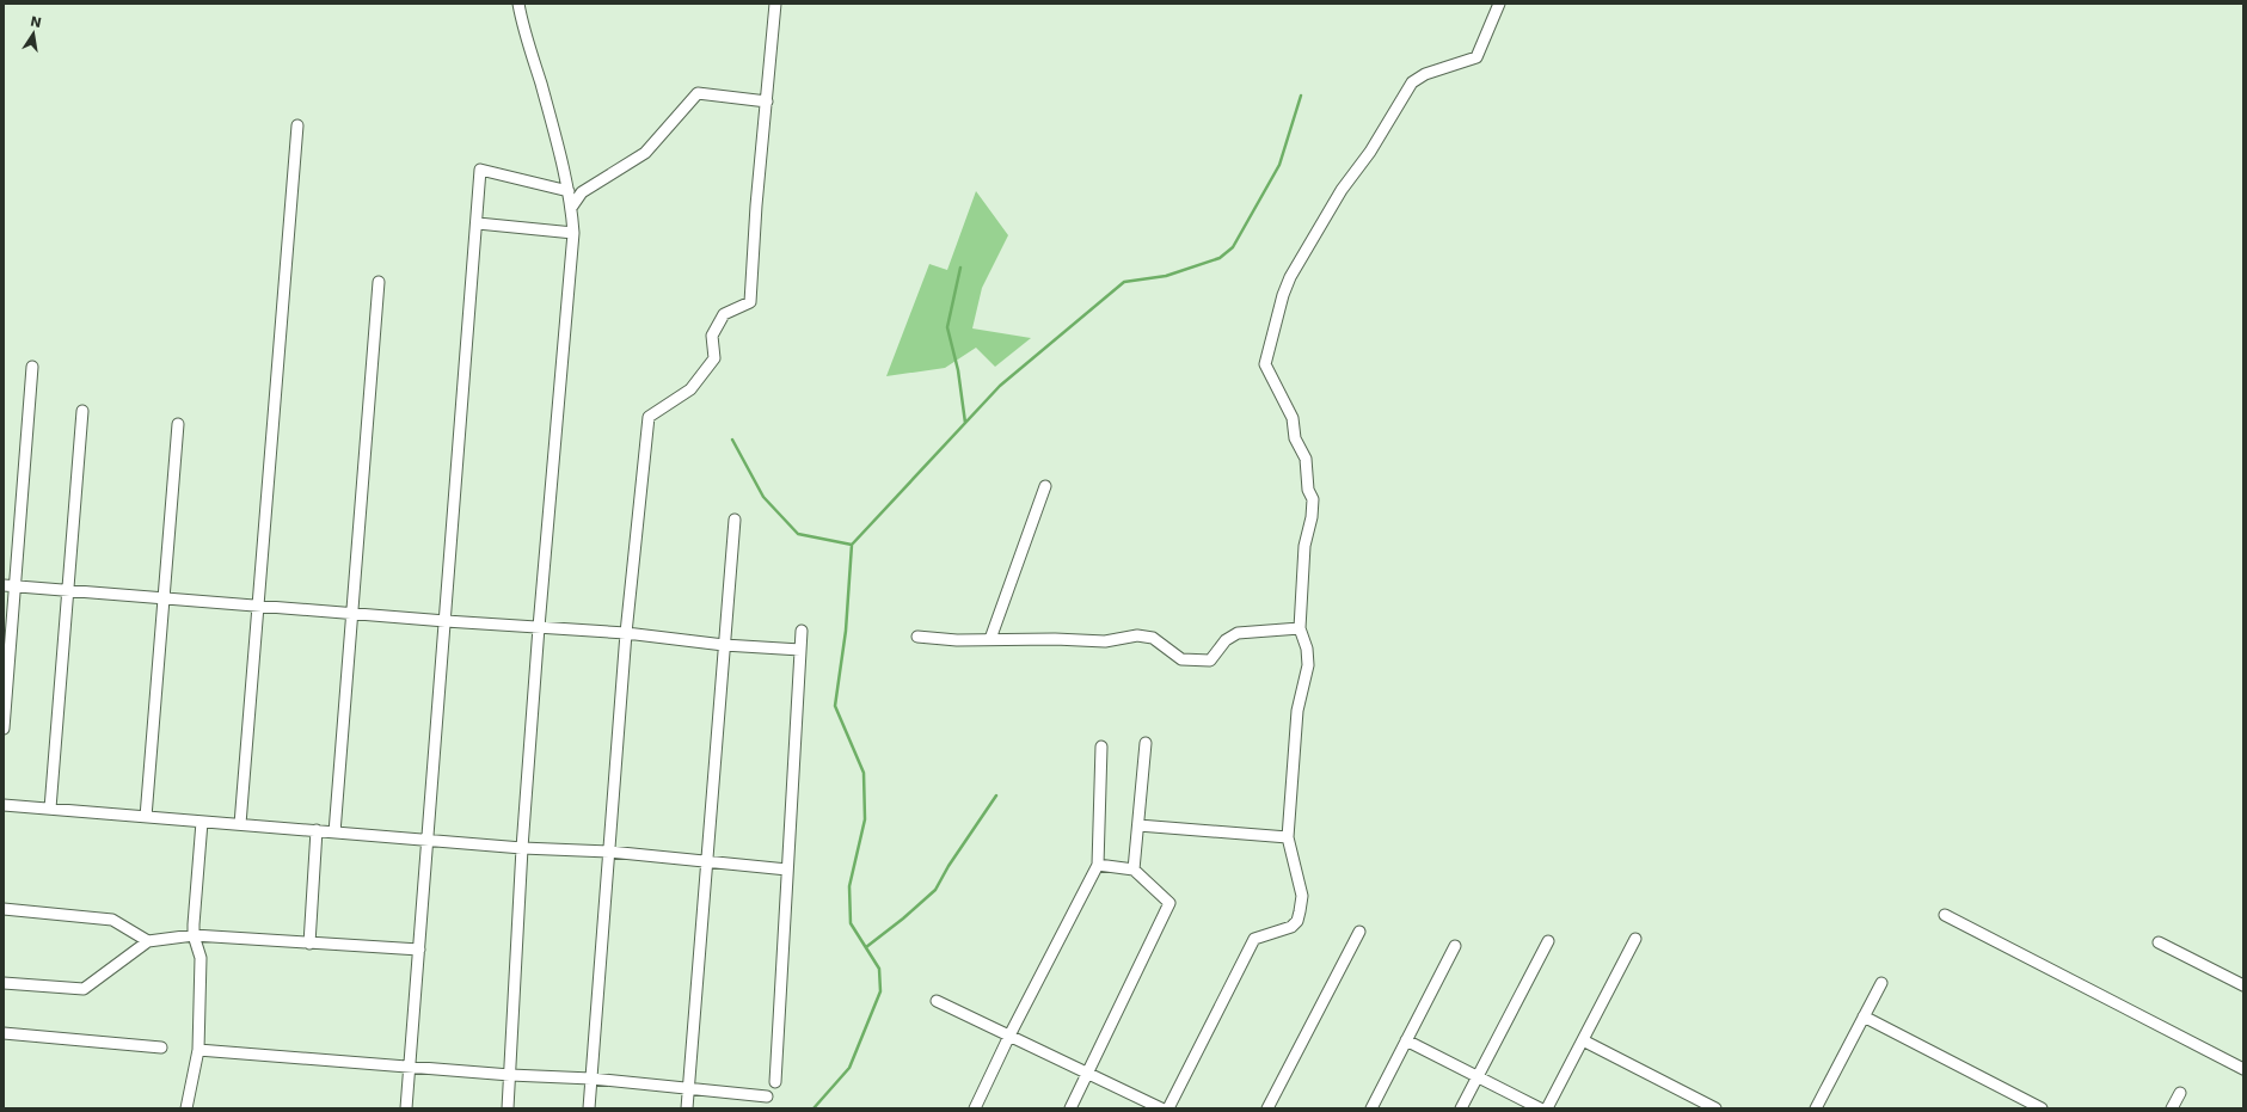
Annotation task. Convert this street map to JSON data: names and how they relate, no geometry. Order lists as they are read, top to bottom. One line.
{"north":"top"}
